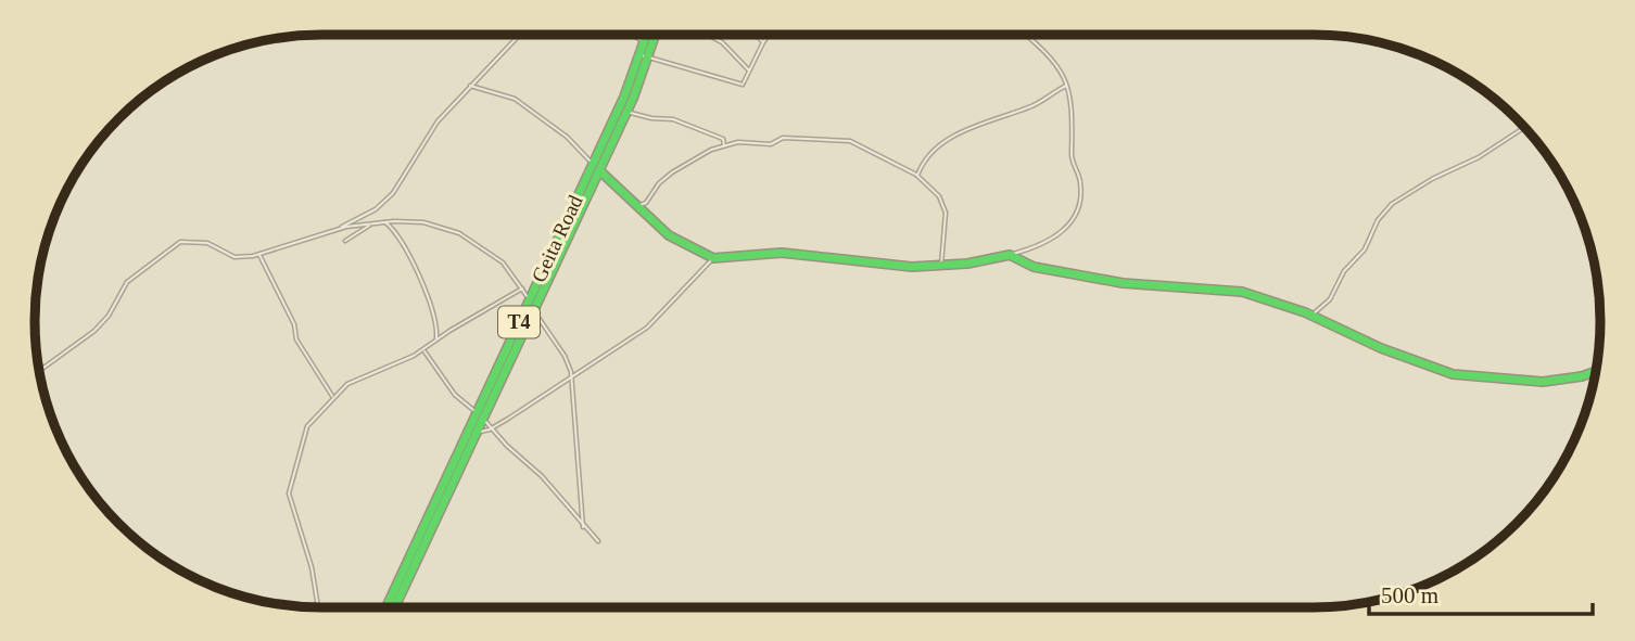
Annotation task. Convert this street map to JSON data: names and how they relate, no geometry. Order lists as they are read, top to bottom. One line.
{"streets":{"main road":["Geita Road","T4"]},"scale_bar":"500 m"}
